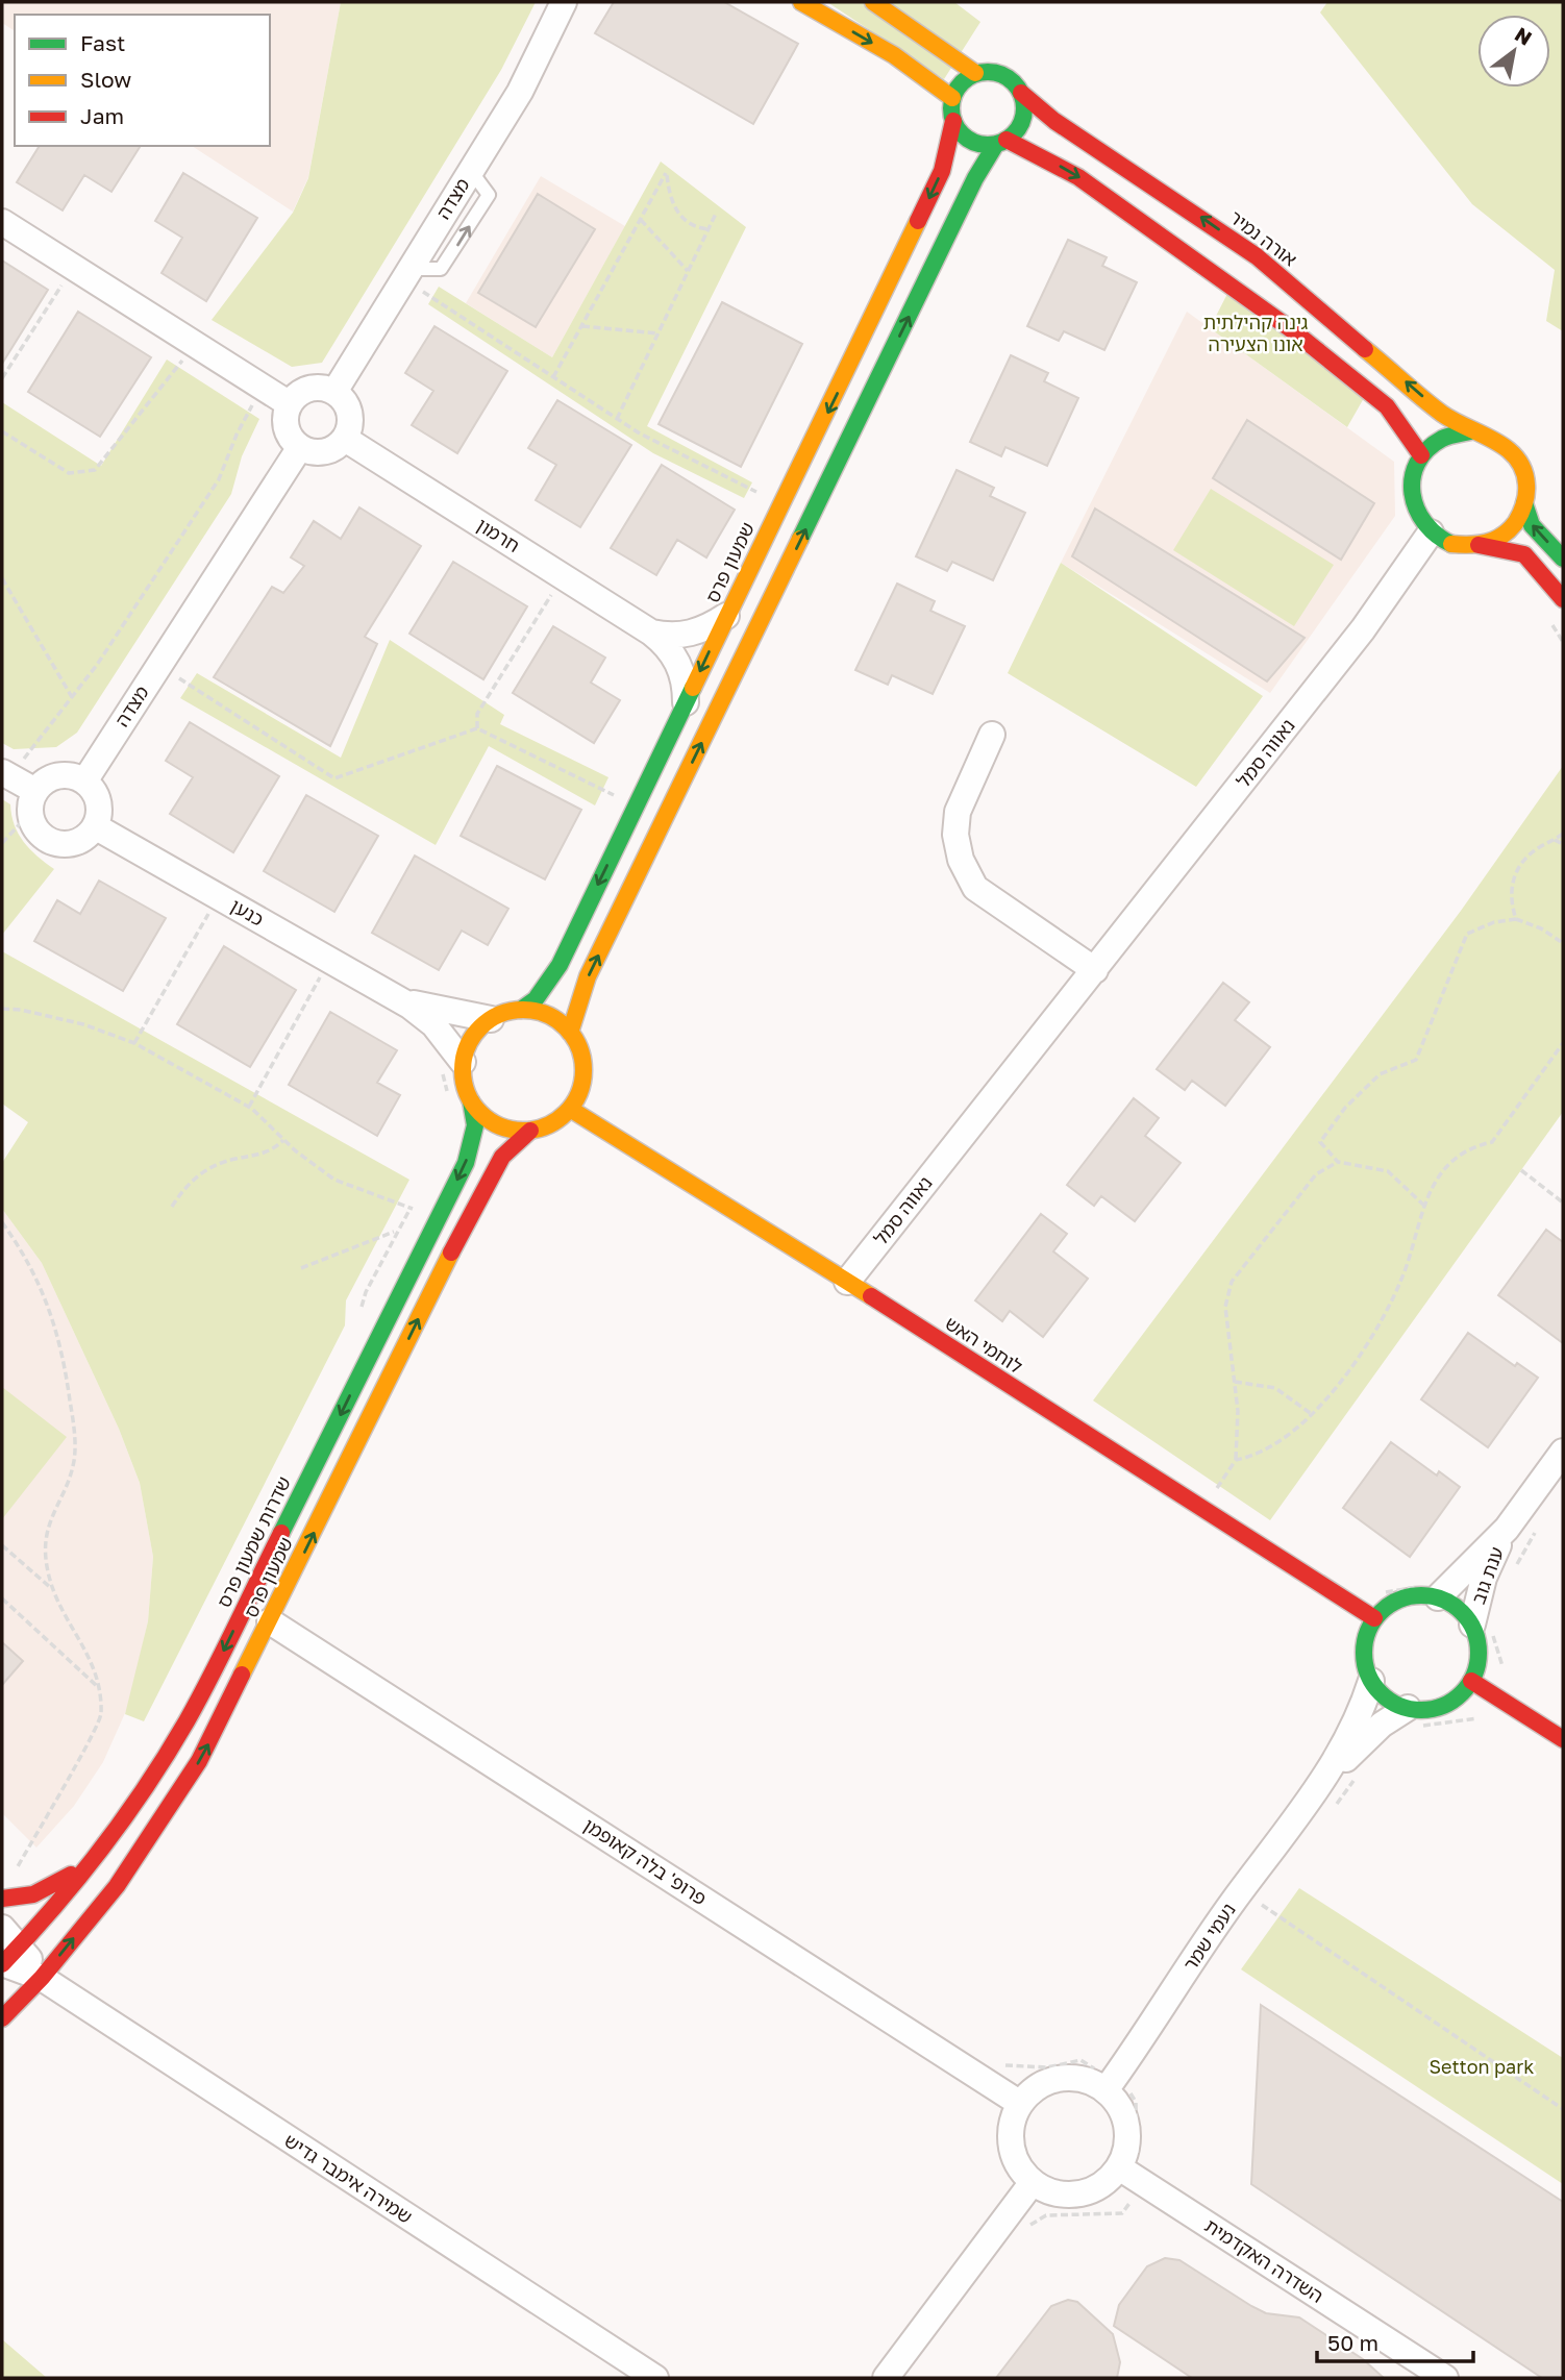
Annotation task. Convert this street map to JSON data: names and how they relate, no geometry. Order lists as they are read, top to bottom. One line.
{"streets":{"street":["מצדה","אורה נמיר","חרמון","שמעון פרס","נאווה סמל","כנען","לוחמי האש","שדרות שמעון פרס","ענת גוב","פרופ' בלה קאופמן","נעמי שמר","שמירה אימבר גדיש","השדרה האקדמית"]},"crossings":[["מצדה","חרמון"],["מצדה","כנען"],["אורה נמיר","שמעון פרס"],["אורה נמיר","נאווה סמל"],["חרמון","שמעון פרס"],["שמעון פרס","כנען"],["שמעון פרס","לוחמי האש"],["שמעון פרס","שדרות שמעון פרס"],["שמעון פרס","פרופ' בלה קאופמן"],["שמעון פרס","שמירה אימבר גדיש"],["נאווה סמל","לוחמי האש"],["כנען","לוחמי האש"],["כנען","שדרות שמעון פרס"],["לוחמי האש","שדרות שמעון פרס"],["לוחמי האש","ענת גוב"],["לוחמי האש","נעמי שמר"],["ענת גוב","נעמי שמר"],["פרופ' בלה קאופמן","נעמי שמר"],["פרופ' בלה קאופמן","השדרה האקדמית"],["נעמי שמר","השדרה האקדמית"]],"one_way":["שדרות שמעון פרס"],"parks":["גינה קהילתית אונו הצעירה","Setton park"],"legend":["Fast","Slow","Jam"],"scale_bar":"50 m","north":"top right"}
